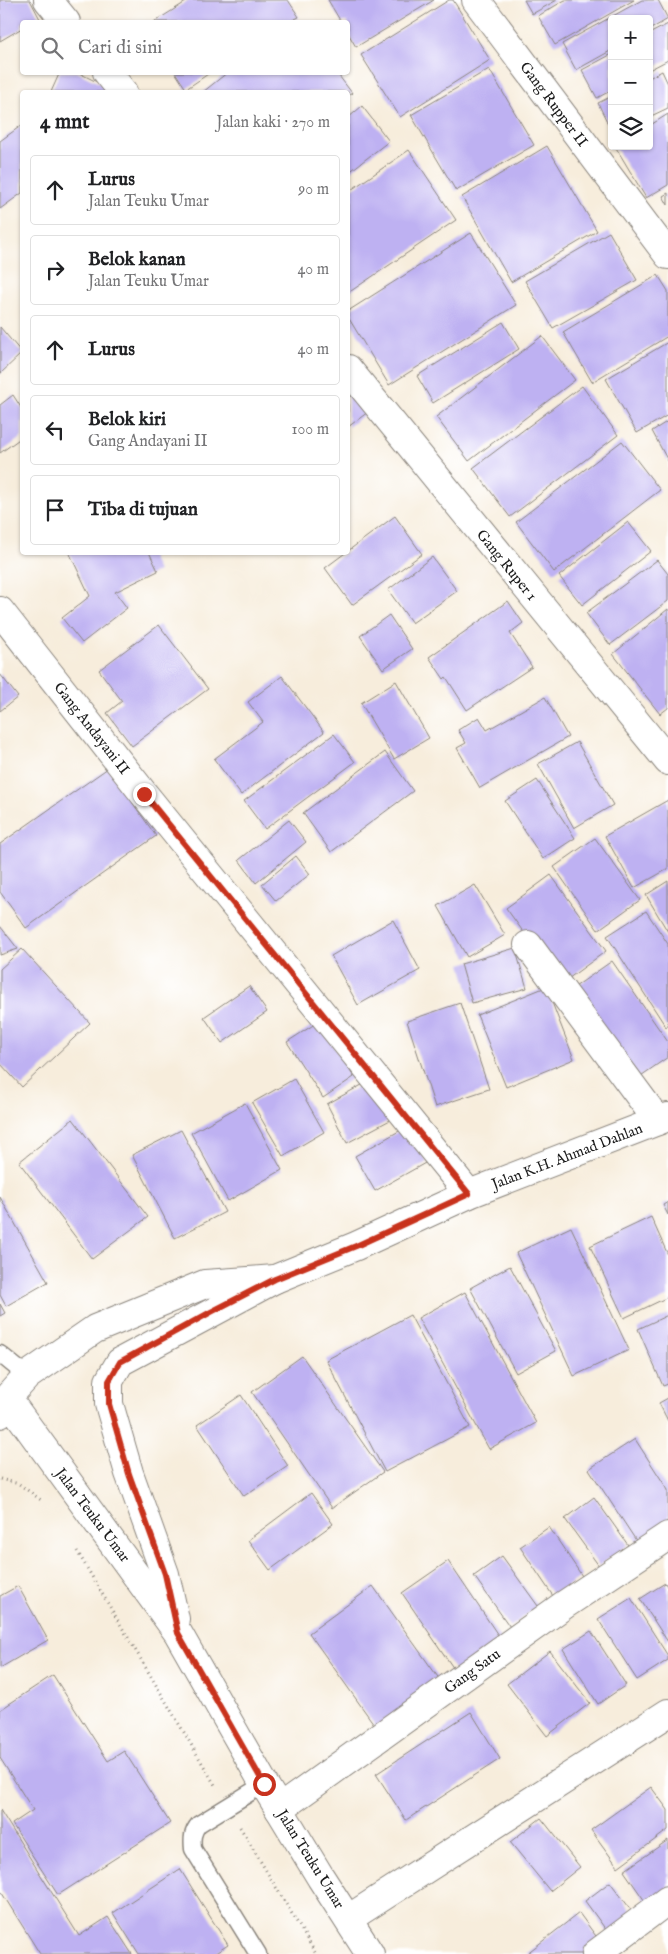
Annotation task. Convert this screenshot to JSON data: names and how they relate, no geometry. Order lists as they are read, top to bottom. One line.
{"streets":{"street":["Gang Rupper II","Gang Ruper 1","Gang Andayani II","Jalan K.H. Ahmad Dahlan","Jalan Teuku Umar","Gang Satu"]},"crossings":[["Gang Andayani II","Jalan K.H. Ahmad Dahlan"],["Jalan K.H. Ahmad Dahlan","Jalan Teuku Umar"],["Jalan Teuku Umar","Gang Satu"]],"page":{"map_buttons":["+","−"],"search":"Cari di sini","heading":["4 mnt","Jalan kaki · 270 m"],"list":[["Lurus","Jalan Teuku Umar","90 m"],["Belok kanan","Jalan Teuku Umar","40 m"],["Lurus","40 m"],["Belok kiri","Gang Andayani II","100 m"],"Tiba di tujuan"]}}
